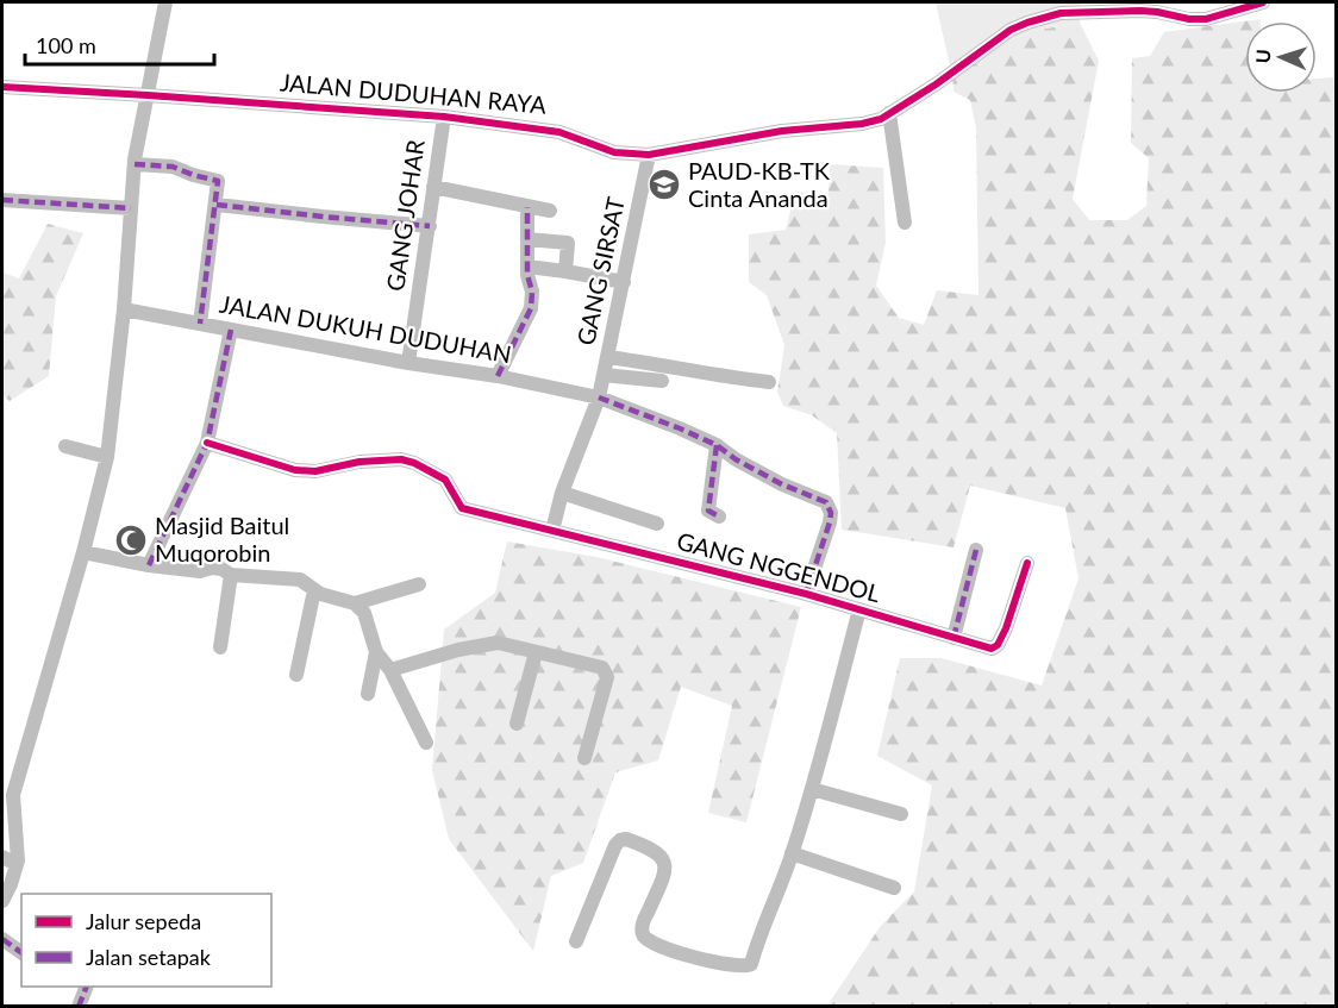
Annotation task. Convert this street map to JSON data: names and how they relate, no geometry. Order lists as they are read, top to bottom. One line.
{"streets":{"street":["JALAN DUDUHAN RAYA","GANG JOHAR","GANG SIRSAT","JALAN DUKUH DUDUHAN","GANG NGGENDOL"]},"crossings":[["JALAN DUDUHAN RAYA","GANG JOHAR"],["JALAN DUDUHAN RAYA","GANG SIRSAT"],["GANG JOHAR","JALAN DUKUH DUDUHAN"],["GANG SIRSAT","JALAN DUKUH DUDUHAN"],["JALAN DUKUH DUDUHAN","GANG NGGENDOL"]],"places":{"school or university":["PAUD-KB-TK Cinta Ananda"],"mosque":["Masjid Baitul Muqorobin"]},"legend":["Jalur sepeda","Jalan setapak"],"scale_bar":"100 m","north":"left"}
